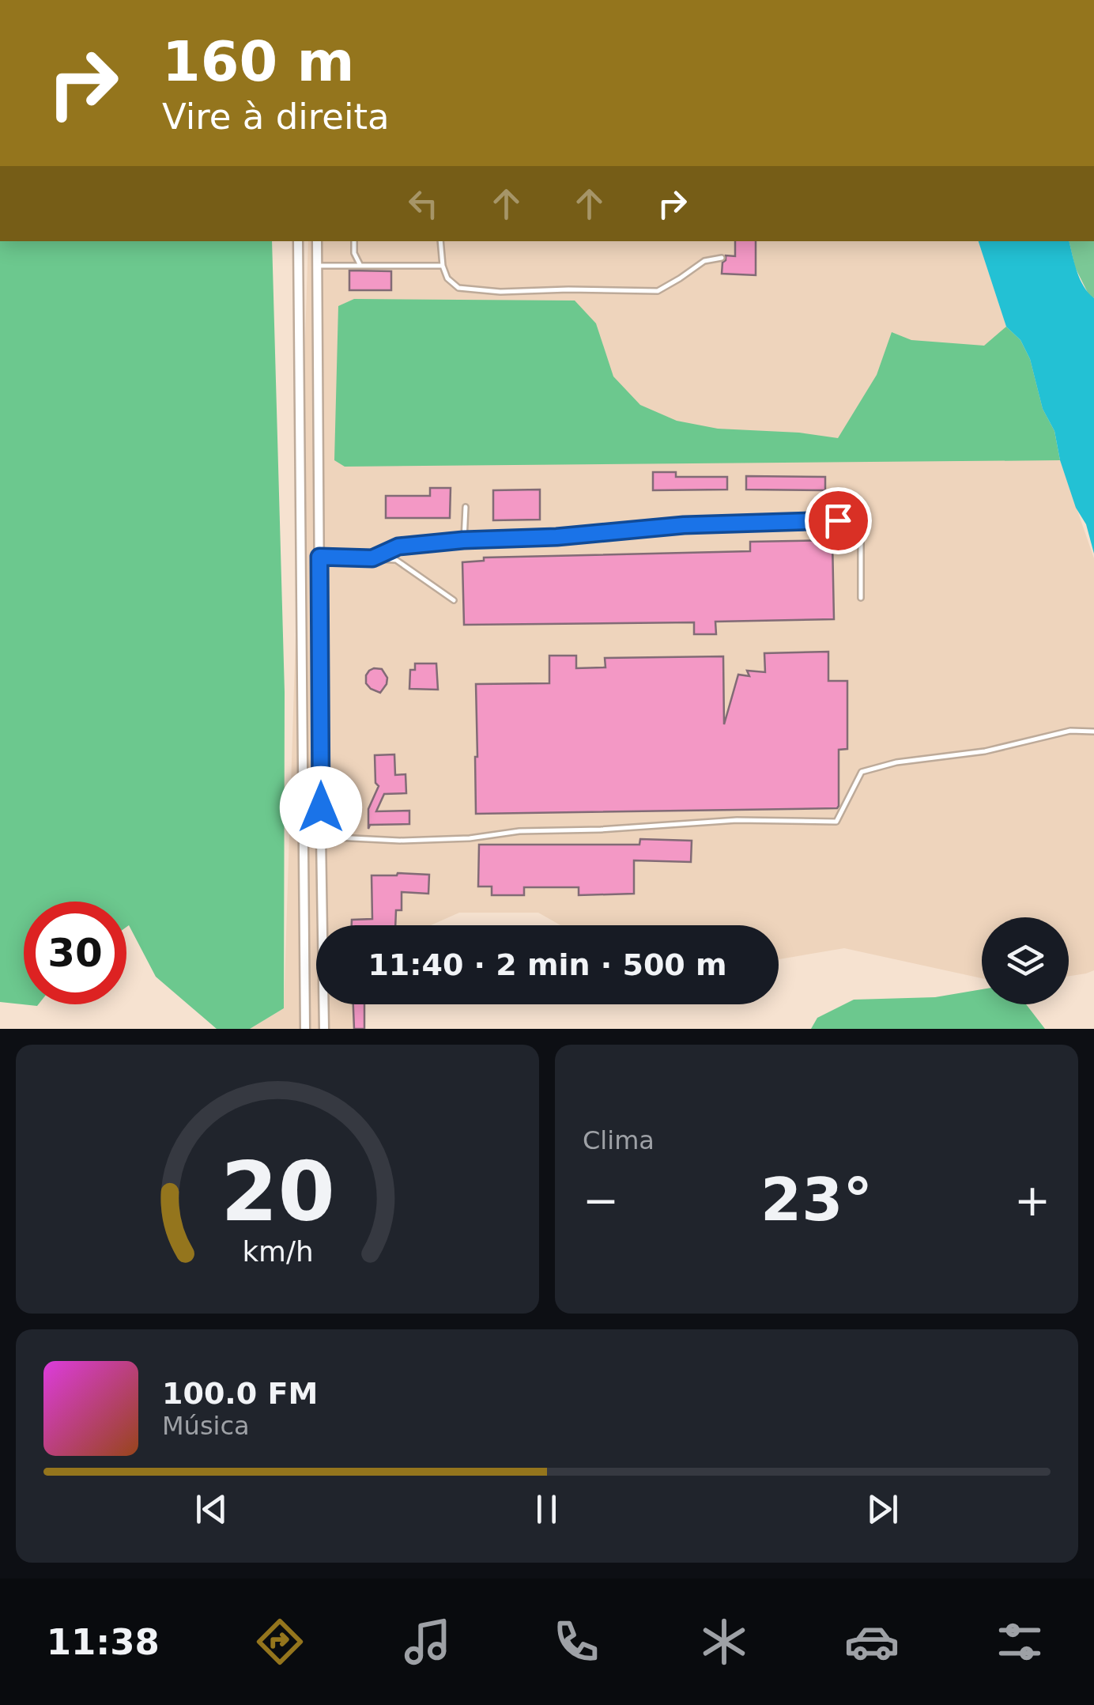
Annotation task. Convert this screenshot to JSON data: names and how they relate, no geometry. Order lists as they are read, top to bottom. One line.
{"page":{"turn":["160 m","Vire à direita"],"limit":"30","trip":"11:40 · 2 min · 500 m","tile":"Clima","heat":["−","23°","+"],"song":["100.0 FM","Música"],"tabs":"11:38","gauge":["20","km/h"]}}
